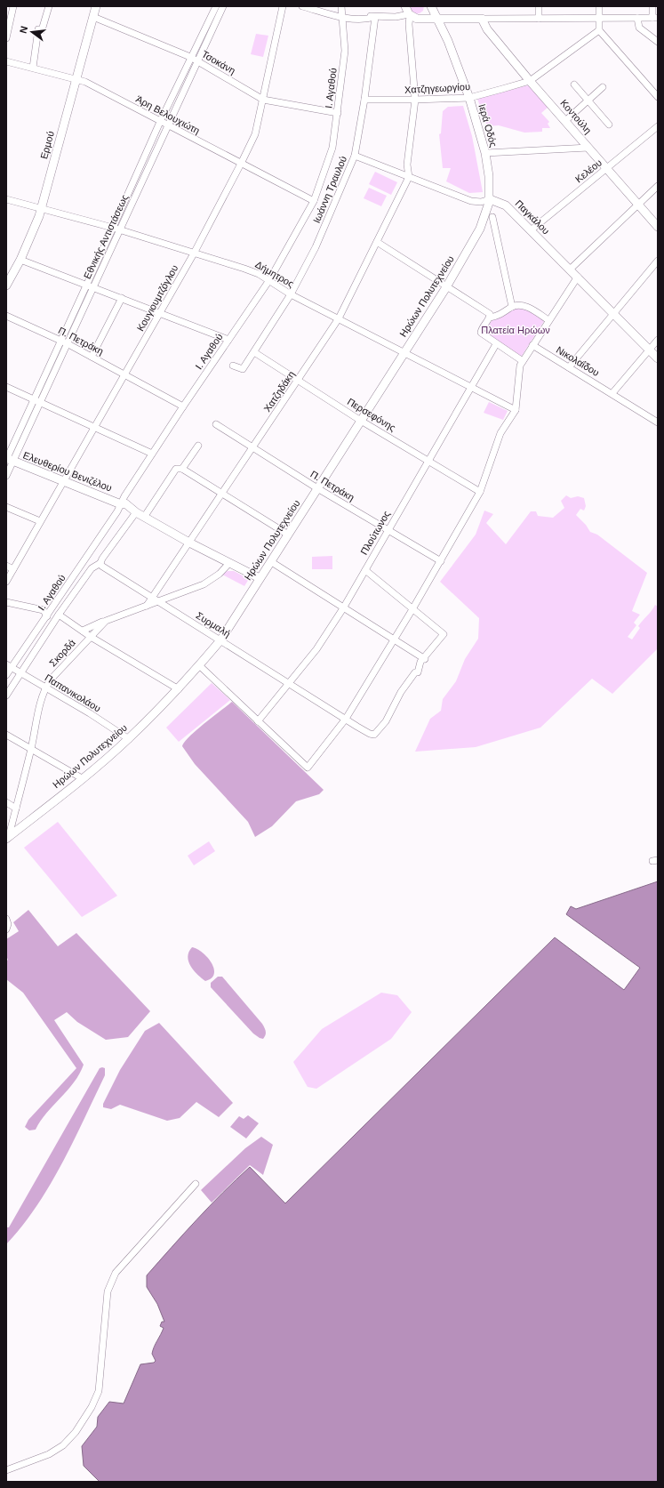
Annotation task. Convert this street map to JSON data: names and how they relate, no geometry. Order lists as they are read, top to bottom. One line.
{"streets":{"main road":["Κοντούλη","Ιερά Οδός","Ερμού","Παγκάλου","Ηρώων Πολυτεχνείου","Ελευθερίου Βενιζέλου"],"street":["Τσοκάνη","Ι. Αγαθού","Χατζηγεωργίου","Άρη Βελουχιώτη","Κελέου","Ιωάννη Τραυλού","Εθνικής Αντιστάσεως","Δήμητρος","Κουγιουμτζόγλου","Π. Πετράκη","Νικολαΐδου","Χατζηδάκη","Περσεφόνης","Πλούτωνος","Συρμαλή","Σκορδά","Παπανικολάου"]},"crossings":[["Τσοκάνη","Ι. Αγαθού"],["Τσοκάνη","Ερμού"],["Τσοκάνη","Εθνικής Αντιστάσεως"],["Τσοκάνη","Κουγιουμτζόγλου"],["Ι. Αγαθού","Άρη Βελουχιώτη"],["Ι. Αγαθού","Δήμητρος"],["Ι. Αγαθού","Π. Πετράκη"],["Ι. Αγαθού","Ελευθερίου Βενιζέλου"],["Ι. Αγαθού","Παπανικολάου"],["Χατζηγεωργίου","Κοντούλη"],["Χατζηγεωργίου","Ιερά Οδός"],["Χατζηγεωργίου","Ιωάννη Τραυλού"],["Άρη Βελουχιώτη","Ερμού"],["Άρη Βελουχιώτη","Εθνικής Αντιστάσεως"],["Άρη Βελουχιώτη","Κουγιουμτζόγλου"],["Κοντούλη","Κελέου"],["Ιερά Οδός","Παγκάλου"],["Ιερά Οδός","Ηρώων Πολυτεχνείου"],["Ερμού","Δήμητρος"],["Κελέου","Παγκάλου"],["Ιωάννη Τραυλού","Παγκάλου"],["Ιωάννη Τραυλού","Δήμητρος"],["Ιωάννη Τραυλού","Περσεφόνης"],["Παγκάλου","Ηρώων Πολυτεχνείου"],["Παγκάλου","Χατζηδάκη"],["Εθνικής Αντιστάσεως","Δήμητρος"],["Εθνικής Αντιστάσεως","Π. Πετράκη"],["Εθνικής Αντιστάσεως","Ελευθερίου Βενιζέλου"],["Δήμητρος","Ηρώων Πολυτεχνείου"],["Δήμητρος","Κουγιουμτζόγλου"],["Δήμητρος","Χατζηδάκη"],["Δήμητρος","Πλούτωνος"],["Ηρώων Πολυτεχνείου","Π. Πετράκη"],["Ηρώων Πολυτεχνείου","Περσεφόνης"],["Ηρώων Πολυτεχνείου","Συρμαλή"],["Ηρώων Πολυτεχνείου","Σκορδά"],["Ηρώων Πολυτεχνείου","Παπανικολάου"],["Κουγιουμτζόγλου","Π. Πετράκη"],["Κουγιουμτζόγλου","Ελευθερίου Βενιζέλου"],["Π. Πετράκη","Χατζηδάκη"],["Π. Πετράκη","Πλούτωνος"],["Χατζηδάκη","Περσεφόνης"],["Χατζηδάκη","Συρμαλή"],["Χατζηδάκη","Σκορδά"],["Περσεφόνης","Πλούτωνος"],["Πλούτωνος","Συρμαλή"],["Συρμαλή","Σκορδά"],["Σκορδά","Παπανικολάου"]],"parks":["Πλατεία Ηρώων"],"north":"left"}
